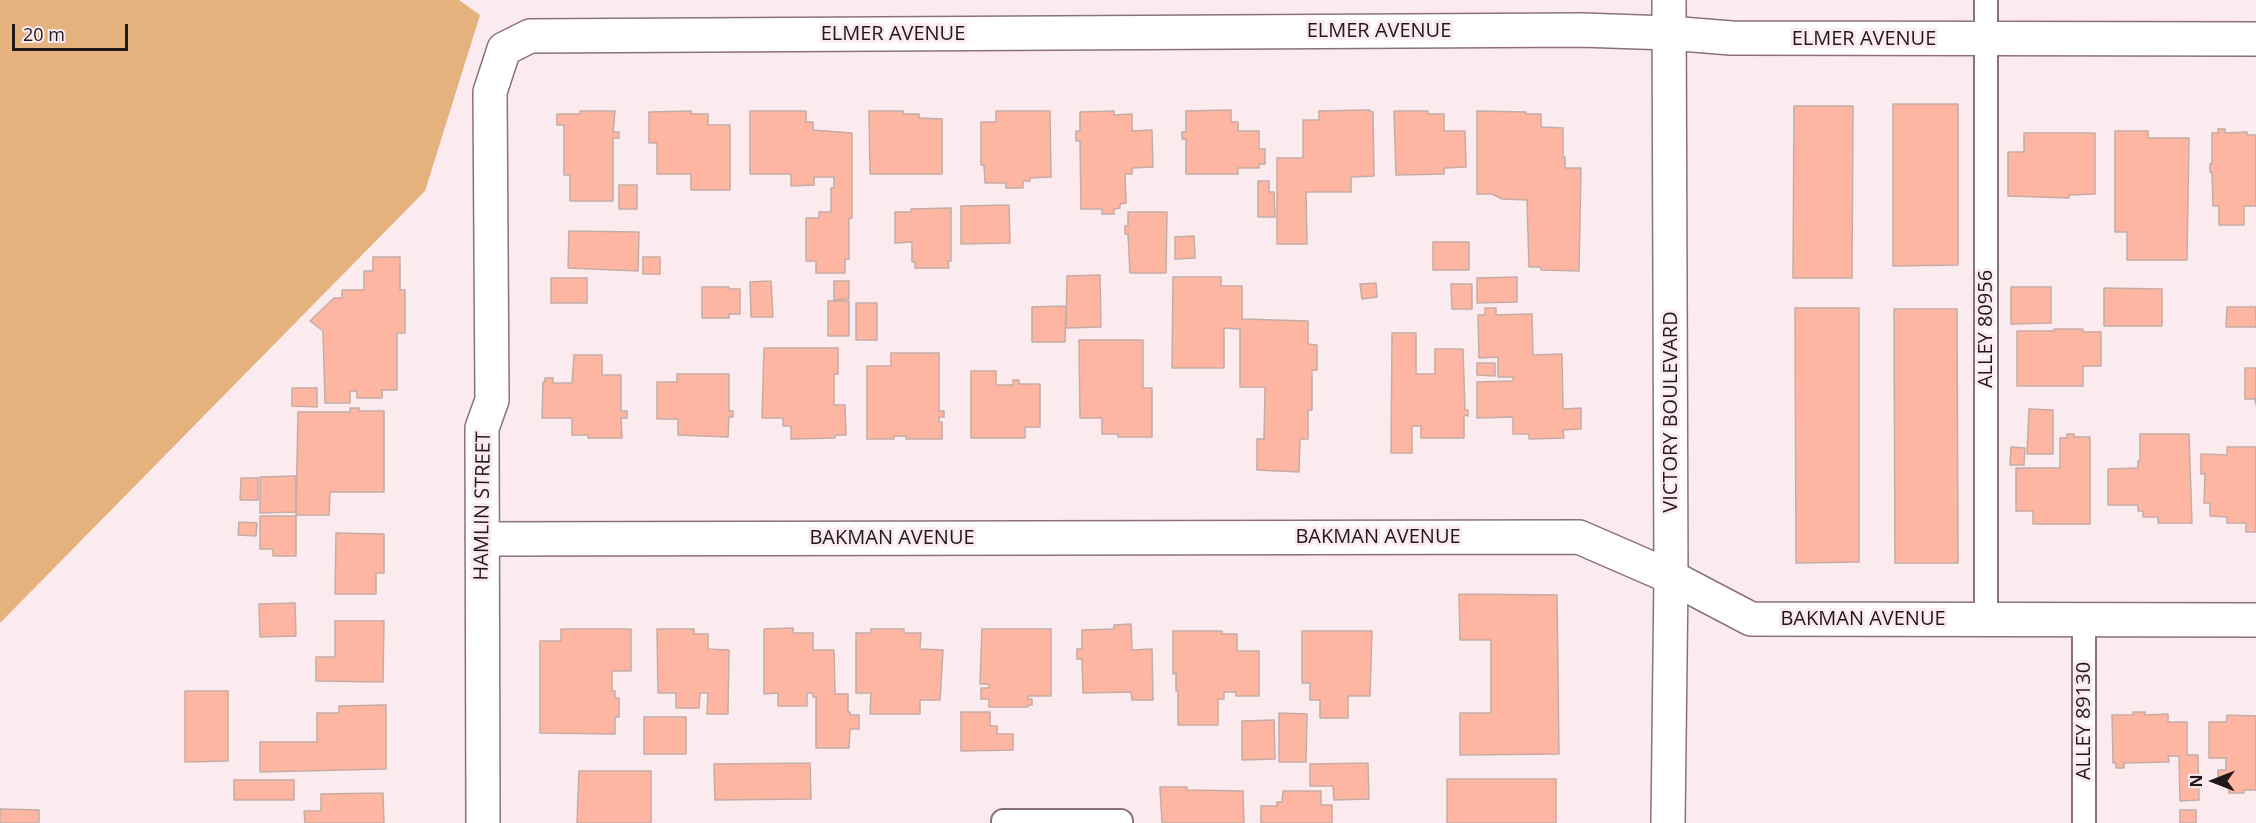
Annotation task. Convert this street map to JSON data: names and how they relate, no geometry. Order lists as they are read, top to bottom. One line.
{"streets":{"street":["ELMER AVENUE","VICTORY BOULEVARD","HAMLIN STREET","BAKMAN AVENUE"],"lane":["ALLEY 80956","ALLEY 89130"]},"crossings":[["ELMER AVENUE","ALLEY 80956"],["ELMER AVENUE","VICTORY BOULEVARD"],["ELMER AVENUE","HAMLIN STREET"],["ALLEY 80956","BAKMAN AVENUE"],["VICTORY BOULEVARD","BAKMAN AVENUE"],["HAMLIN STREET","BAKMAN AVENUE"],["BAKMAN AVENUE","ALLEY 89130"]],"scale_bar":"20 m","north":"left"}
